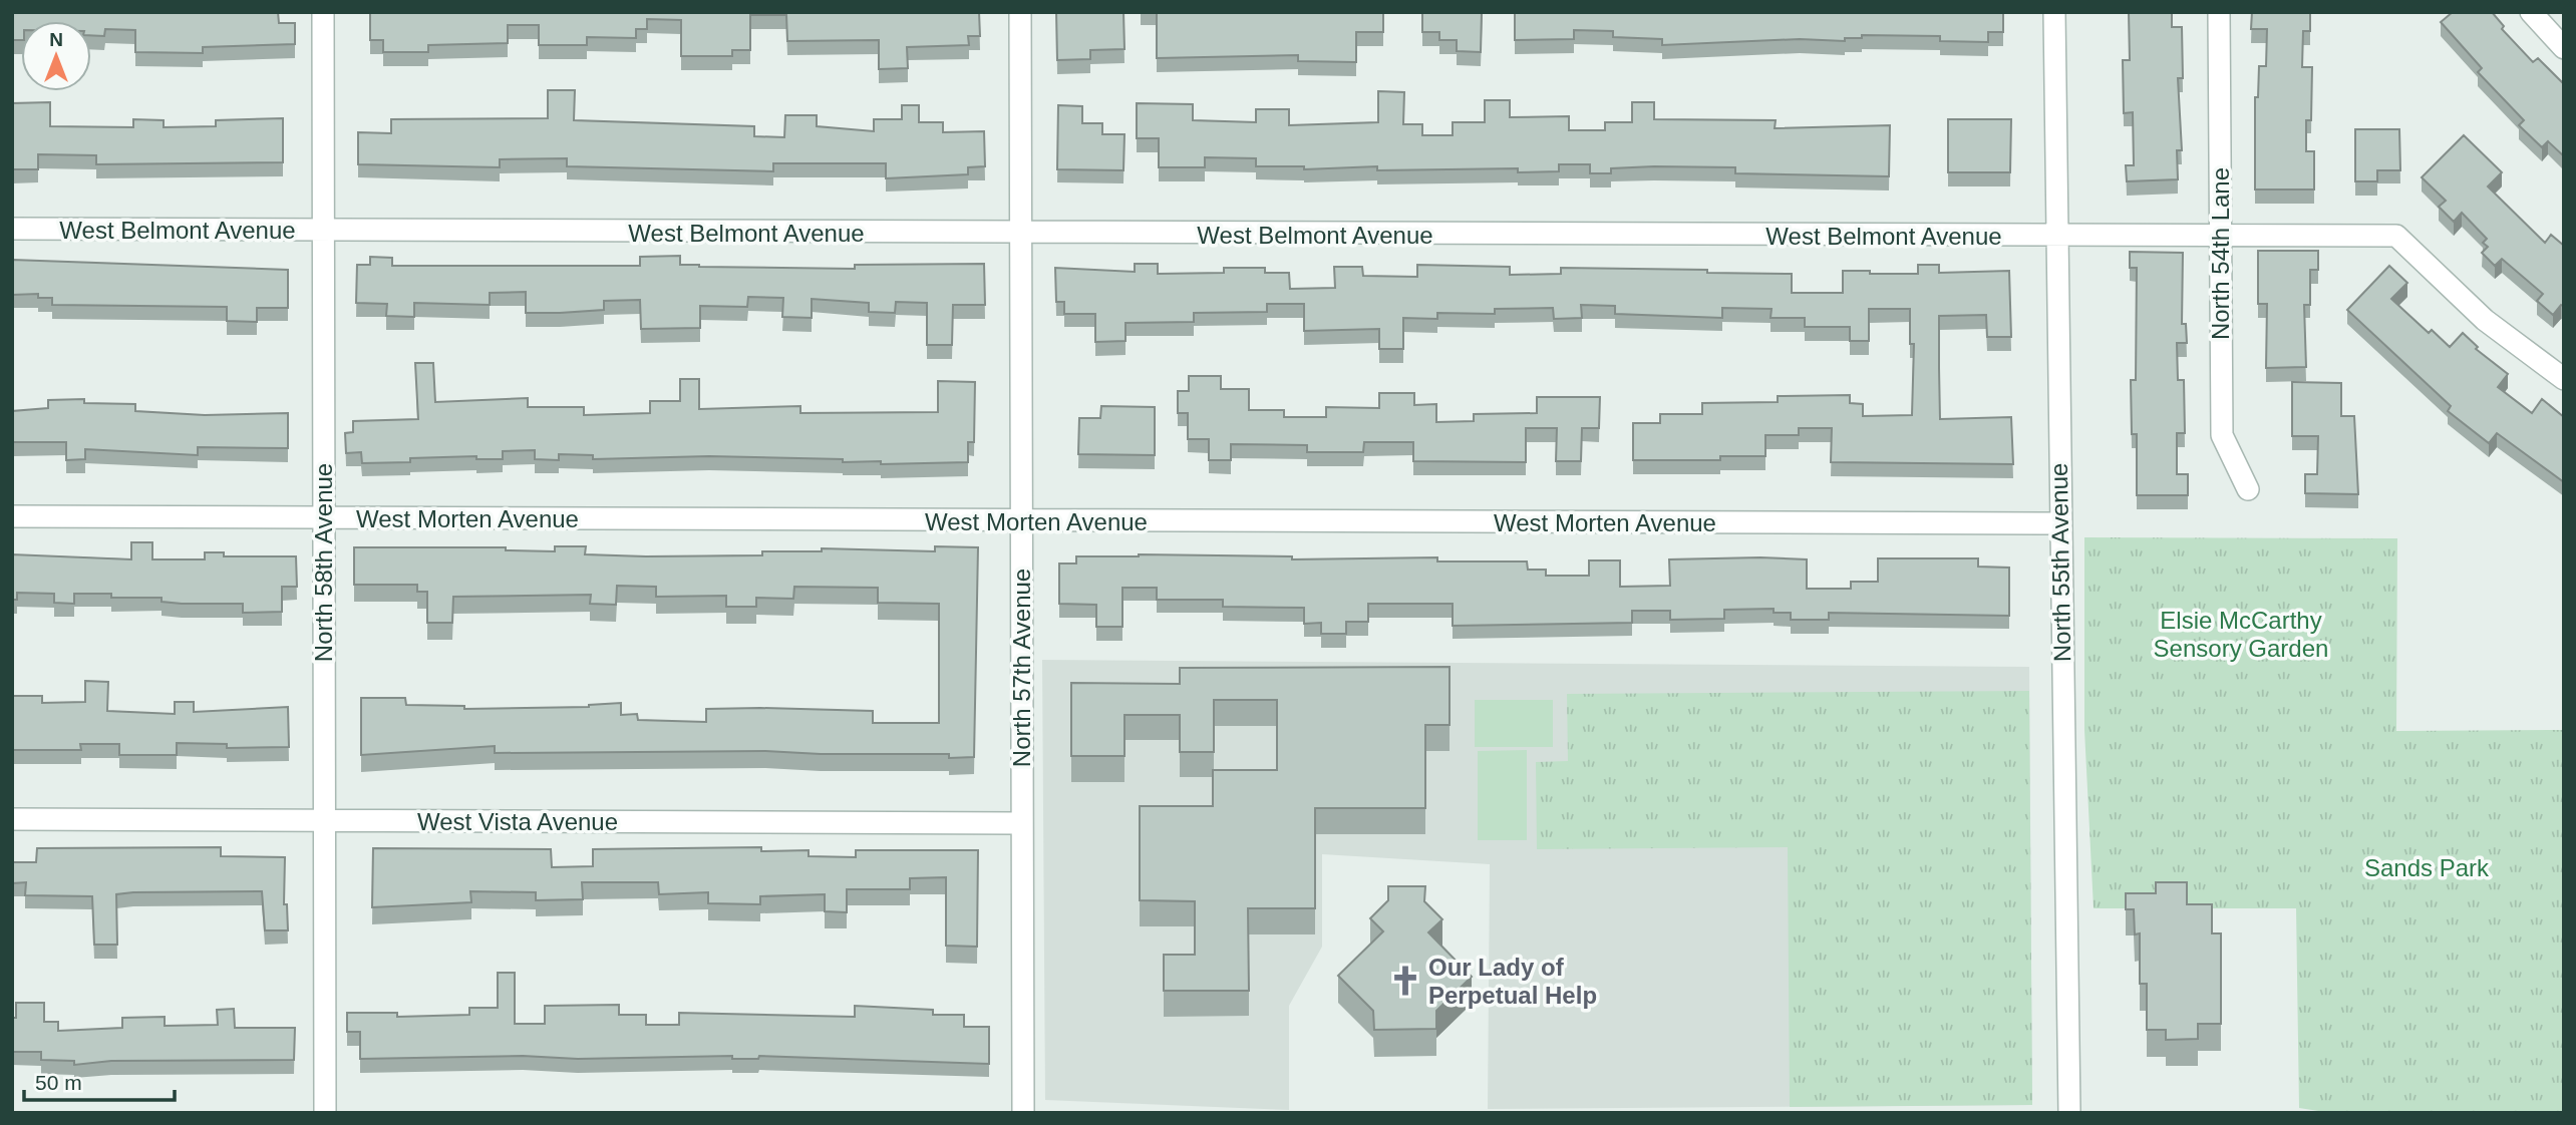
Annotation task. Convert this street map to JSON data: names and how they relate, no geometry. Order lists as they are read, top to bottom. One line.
{"streets":{"street":["West Belmont Avenue","North 54th Lane","West Morten Avenue","North 58th Avenue","North 55th Avenue","North 57th Avenue","West Vista Avenue"]},"crossings":[["West Belmont Avenue","North 54th Lane"],["West Belmont Avenue","North 58th Avenue"],["West Belmont Avenue","North 55th Avenue"],["West Belmont Avenue","North 57th Avenue"],["West Morten Avenue","North 58th Avenue"],["West Morten Avenue","North 55th Avenue"],["West Morten Avenue","North 57th Avenue"],["North 58th Avenue","West Vista Avenue"],["North 57th Avenue","West Vista Avenue"]],"parks":["Elsie McCarthy Sensory Garden","Sands Park"],"places":{"church":["Our Lady of Perpetual Help"]},"scale_bar":"50 m","north":"top"}
